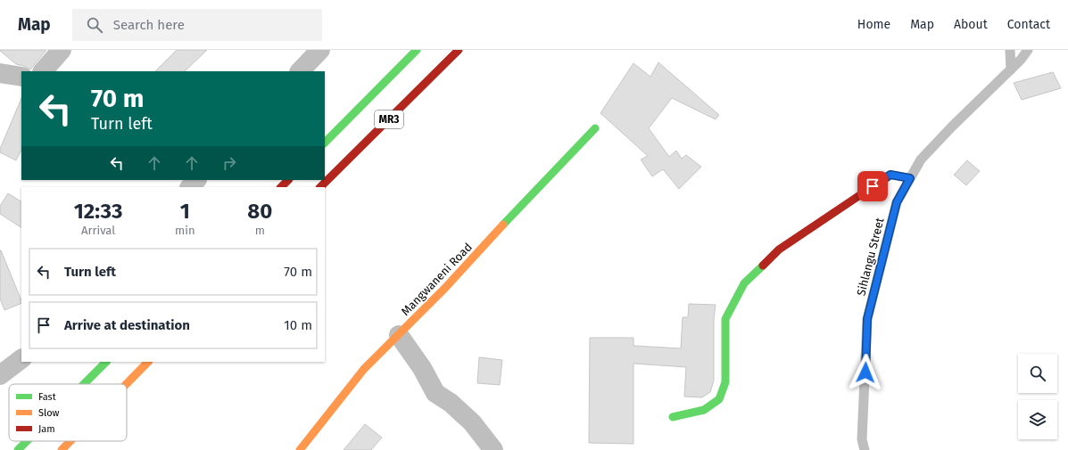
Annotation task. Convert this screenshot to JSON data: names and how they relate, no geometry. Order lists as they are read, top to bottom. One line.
{"streets":{"main road":["MR3","Mangwaneni Road"],"lane":["Sihlangu Street"]},"legend":["Fast","Slow","Jam"],"page":{"header":"Map","search":"Search here","nav":["Home","Map","About","Contact"],"turn":["70 m","Turn left"],"eta":["12:33","Arrival","1","min","80","m"],"list":[{"name":"Turn left","value":"70 m"},{"name":"Arrive at destination","value":"10 m"}]}}
